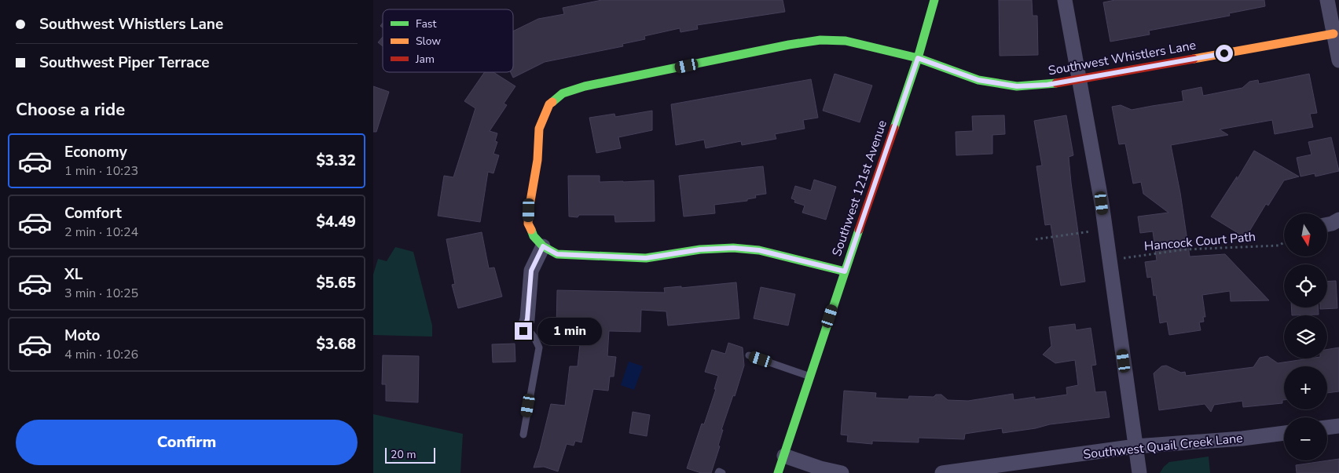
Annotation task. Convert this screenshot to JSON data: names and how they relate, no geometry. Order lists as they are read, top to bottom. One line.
{"streets":{"street":["Southwest Whistlers Lane","Southwest 121st Avenue","Southwest Quail Creek Lane"],"path":["Hancock Court Path"]},"crossings":[["Southwest Whistlers Lane","Southwest 121st Avenue"]],"legend":["Fast","Slow","Jam"],"scale_bar":"20 m","north":"bottom","page":{"banner":["Southwest Whistlers Lane","Southwest Piper Terrace"],"heading":"Choose a ride","list":[{"name":"Economy","note":"1 min · 10:23","value":"$3.32"},{"name":"Comfort","note":"2 min · 10:24","value":"$4.49"},{"name":"XL","note":"3 min · 10:25","value":"$5.65"},{"name":"Moto","note":"4 min · 10:26","value":"$3.68"}],"map_buttons":["+","−"],"bubble":"1 min","buttons":"Confirm","scale":"20 m"}}
